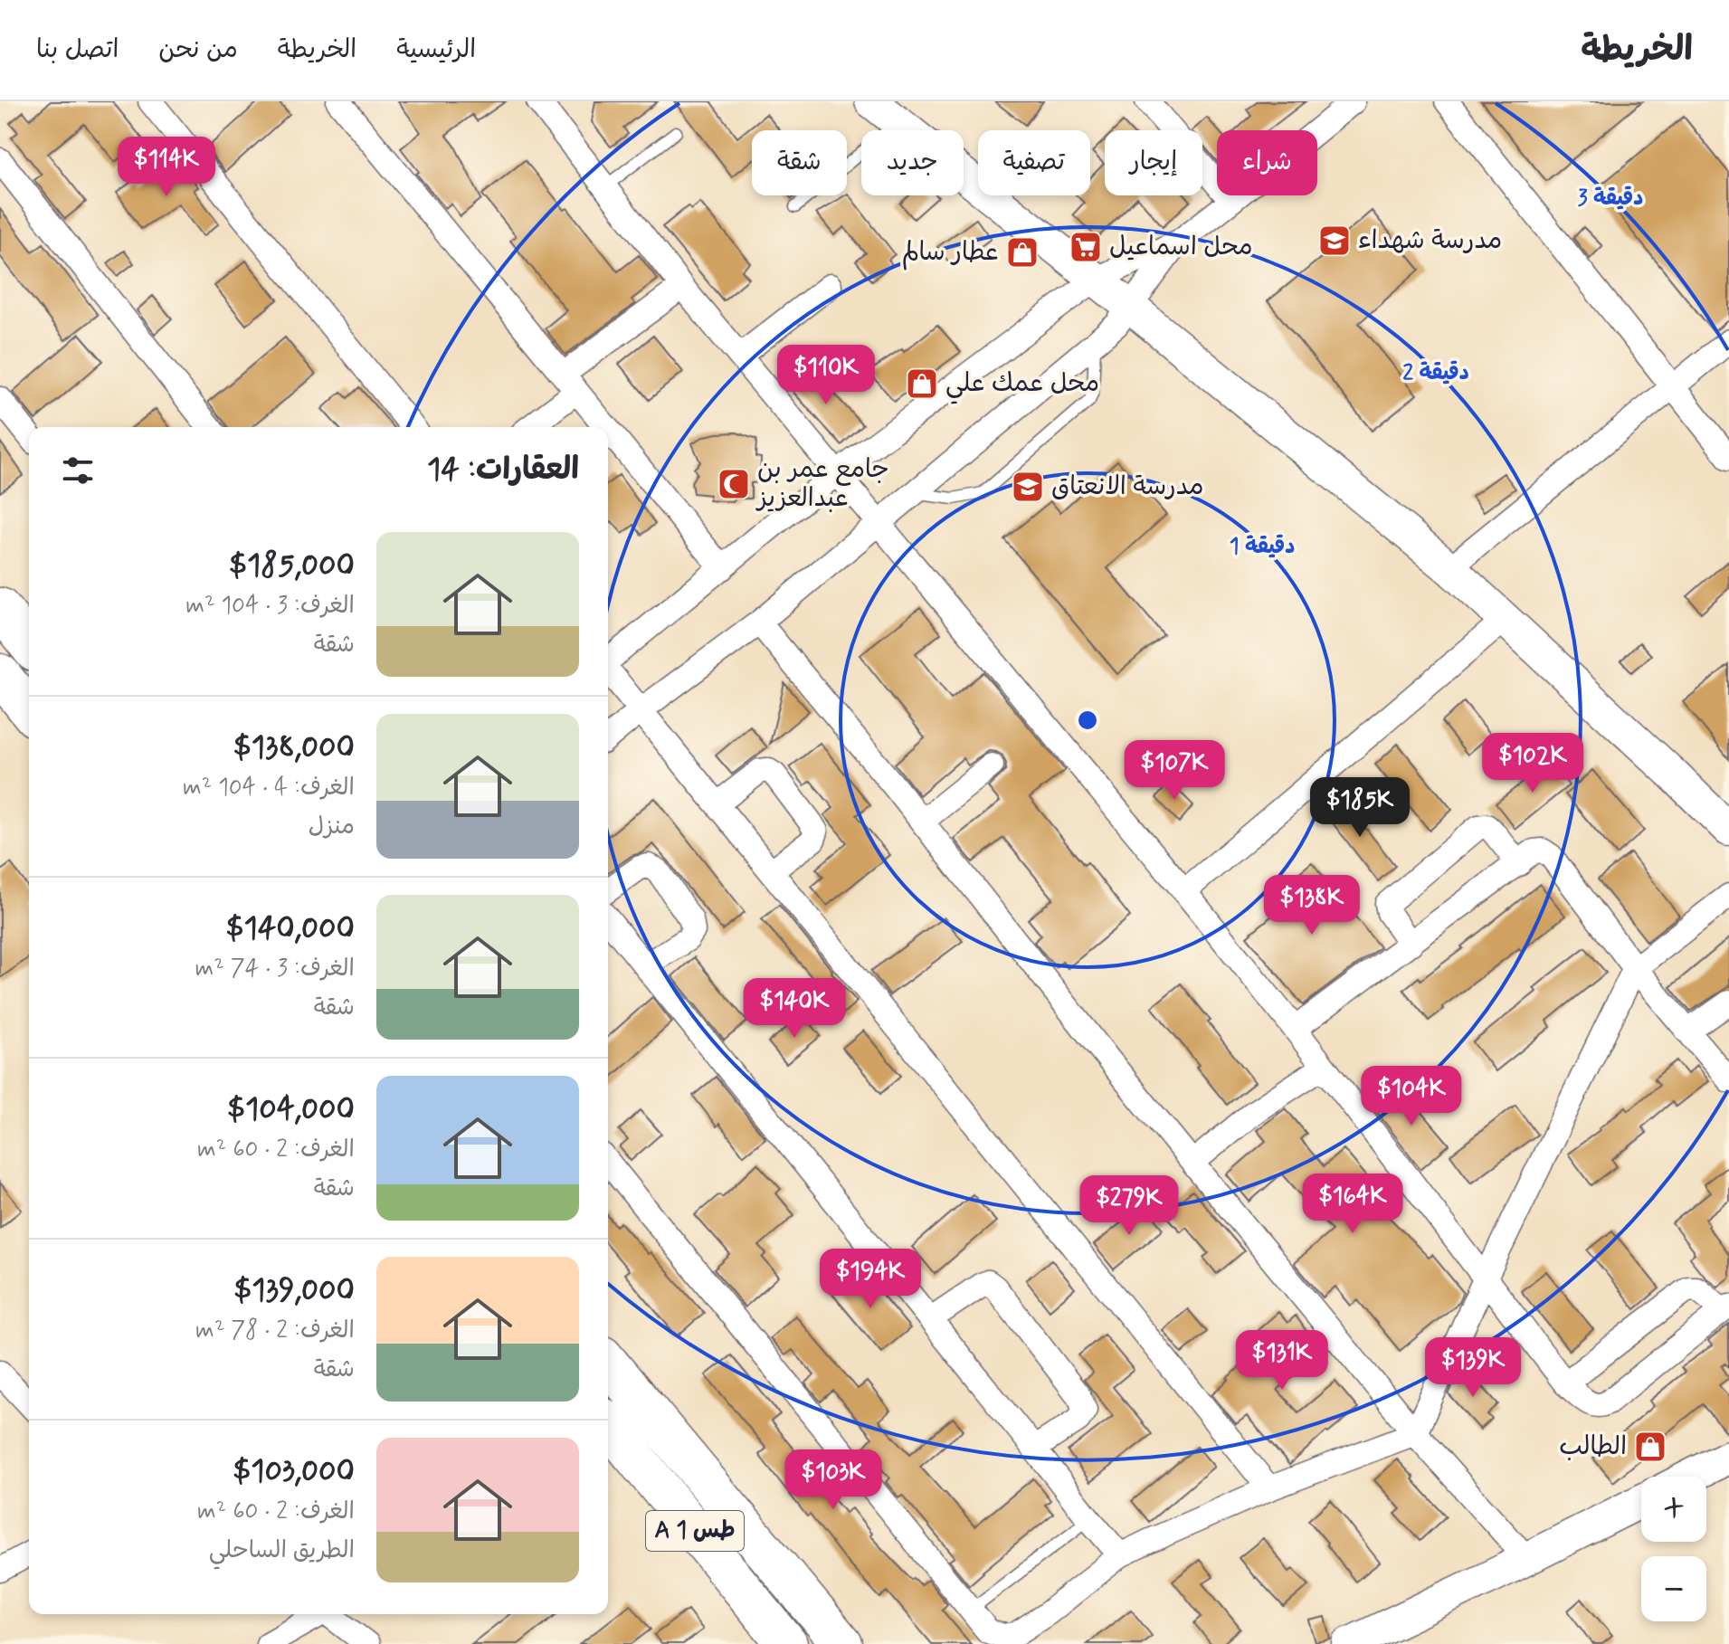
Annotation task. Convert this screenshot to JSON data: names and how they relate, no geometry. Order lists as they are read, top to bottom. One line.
{"streets":{"highway":["A 1 طس"]},"places":{"school or university":["مدرسة شهداء","مدرسة الانعتاق"],"supermarket":["محل اسماعيل"],"shop":["عطار سالم","محل عمك علي","الطالب"],"mosque":["جامع عمر بن عبدالعزيز"]},"page":{"header":"الخريطة","nav":["الرئيسية","الخريطة","من نحن","اتصل بنا"],"chip":["شراء","إيجار","تصفية","جديد","شقة"],"price":["$114K","$110K","$102K","$107K","$185K","$138K","$140K","$104K","$164K","$279K","$194K","$131K","$139K","$103K"],"heading":"العقارات: 14","list":[{"name":"$185,000","note":"الغرف: 3 · 104 m² · شقة"},{"name":"$138,000","note":"الغرف: 4 · 104 m² · منزل"},{"name":"$140,000","note":"الغرف: 3 · 74 m² · شقة"},{"name":"$104,000","note":"الغرف: 2 · 60 m² · شقة"},{"name":"$139,000","note":"الغرف: 2 · 78 m² · شقة"},{"name":"$103,000","note":"الغرف: 2 · 60 m² · الطريق الساحلي"}],"map_buttons":["+","−"]},"rings":["3 دقيقة","2 دقيقة","1 دقيقة"]}
